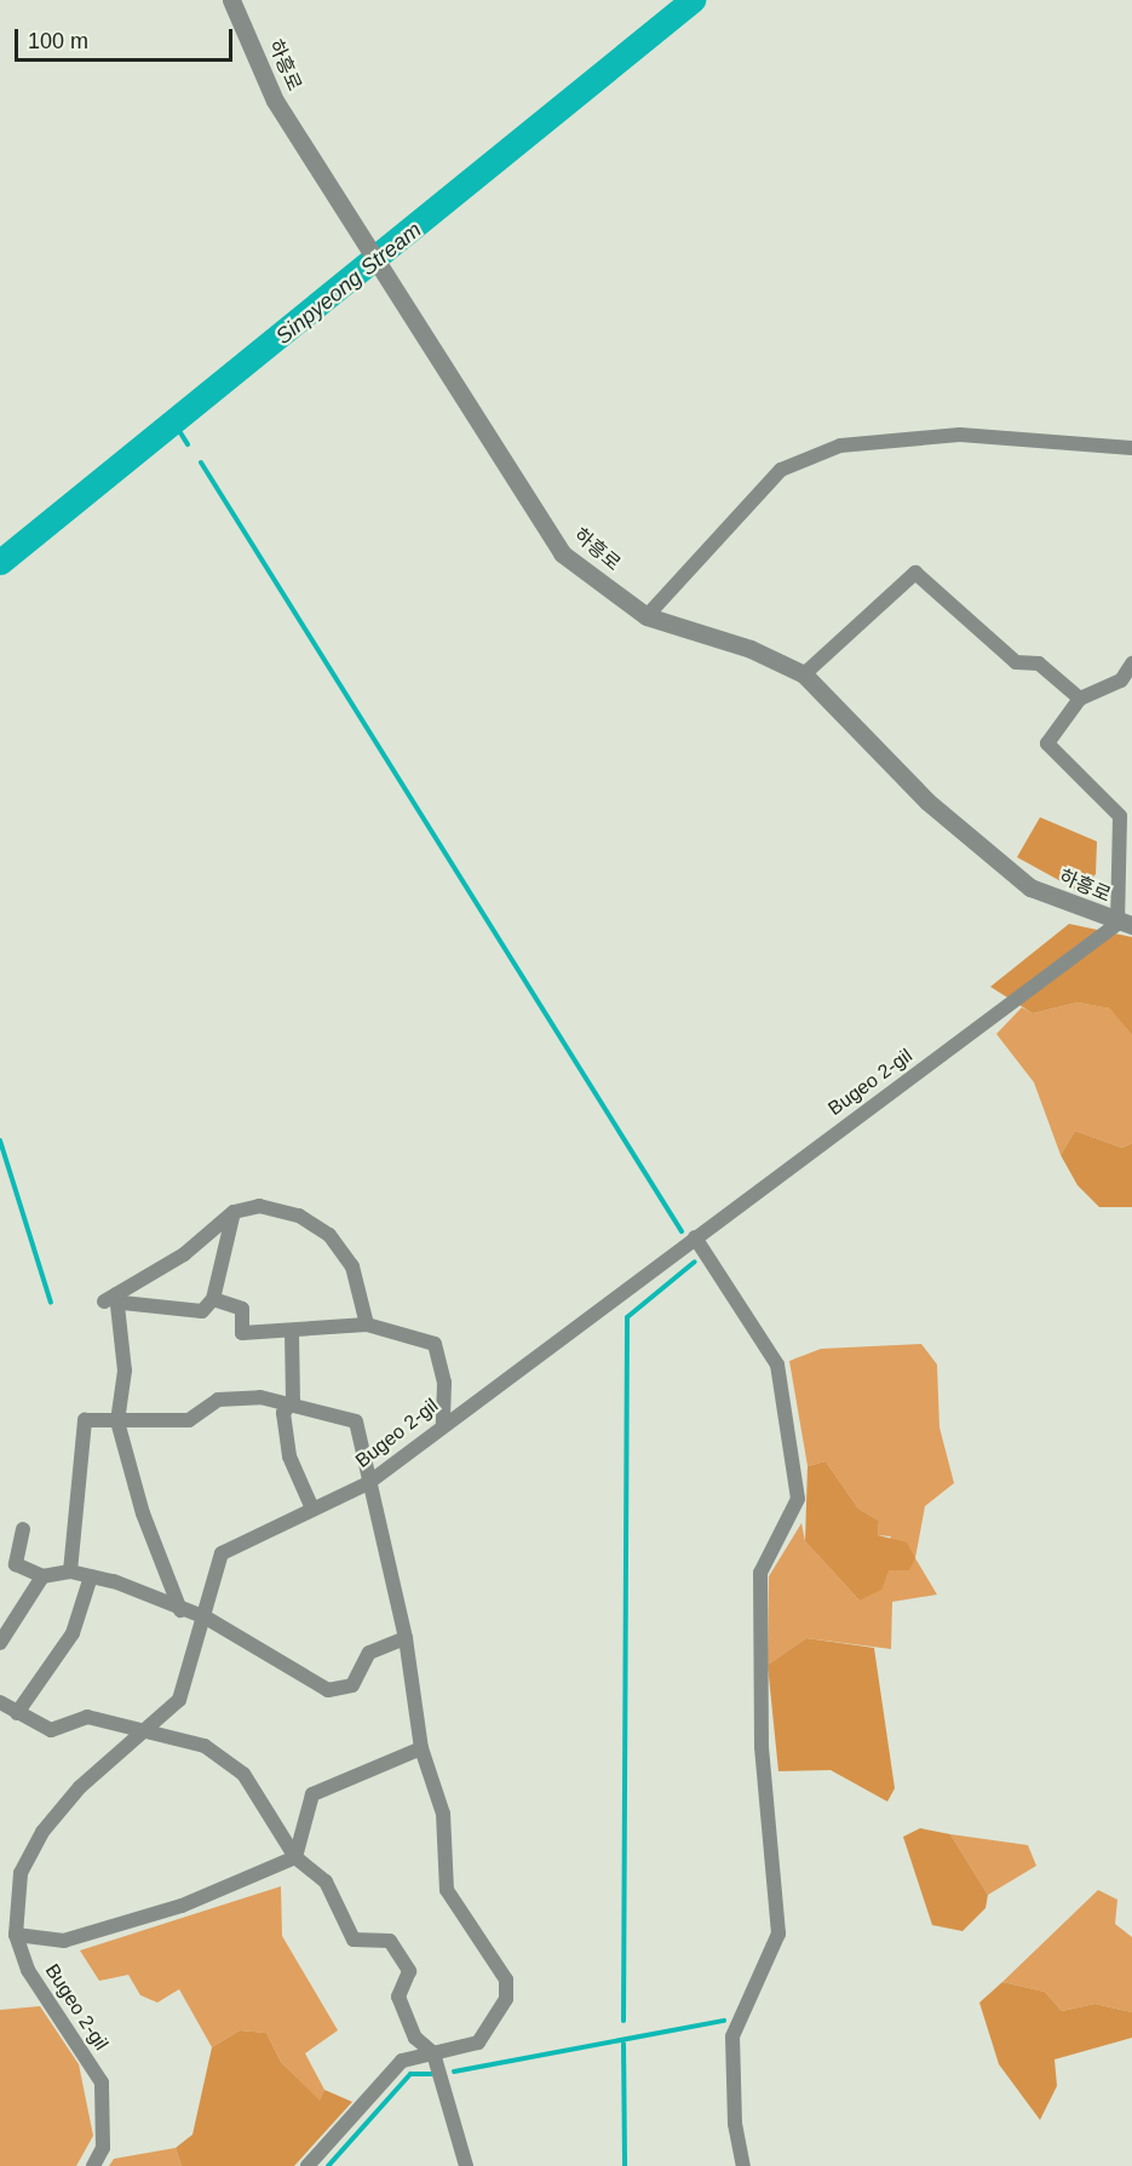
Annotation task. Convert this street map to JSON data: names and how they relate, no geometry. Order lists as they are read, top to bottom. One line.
{"streets":{"street":["하흥로","Bugeo 2-gil"]},"crossings":[["하흥로","Bugeo 2-gil"]],"water":["Sinpyeong Stream"],"scale_bar":"100 m"}
